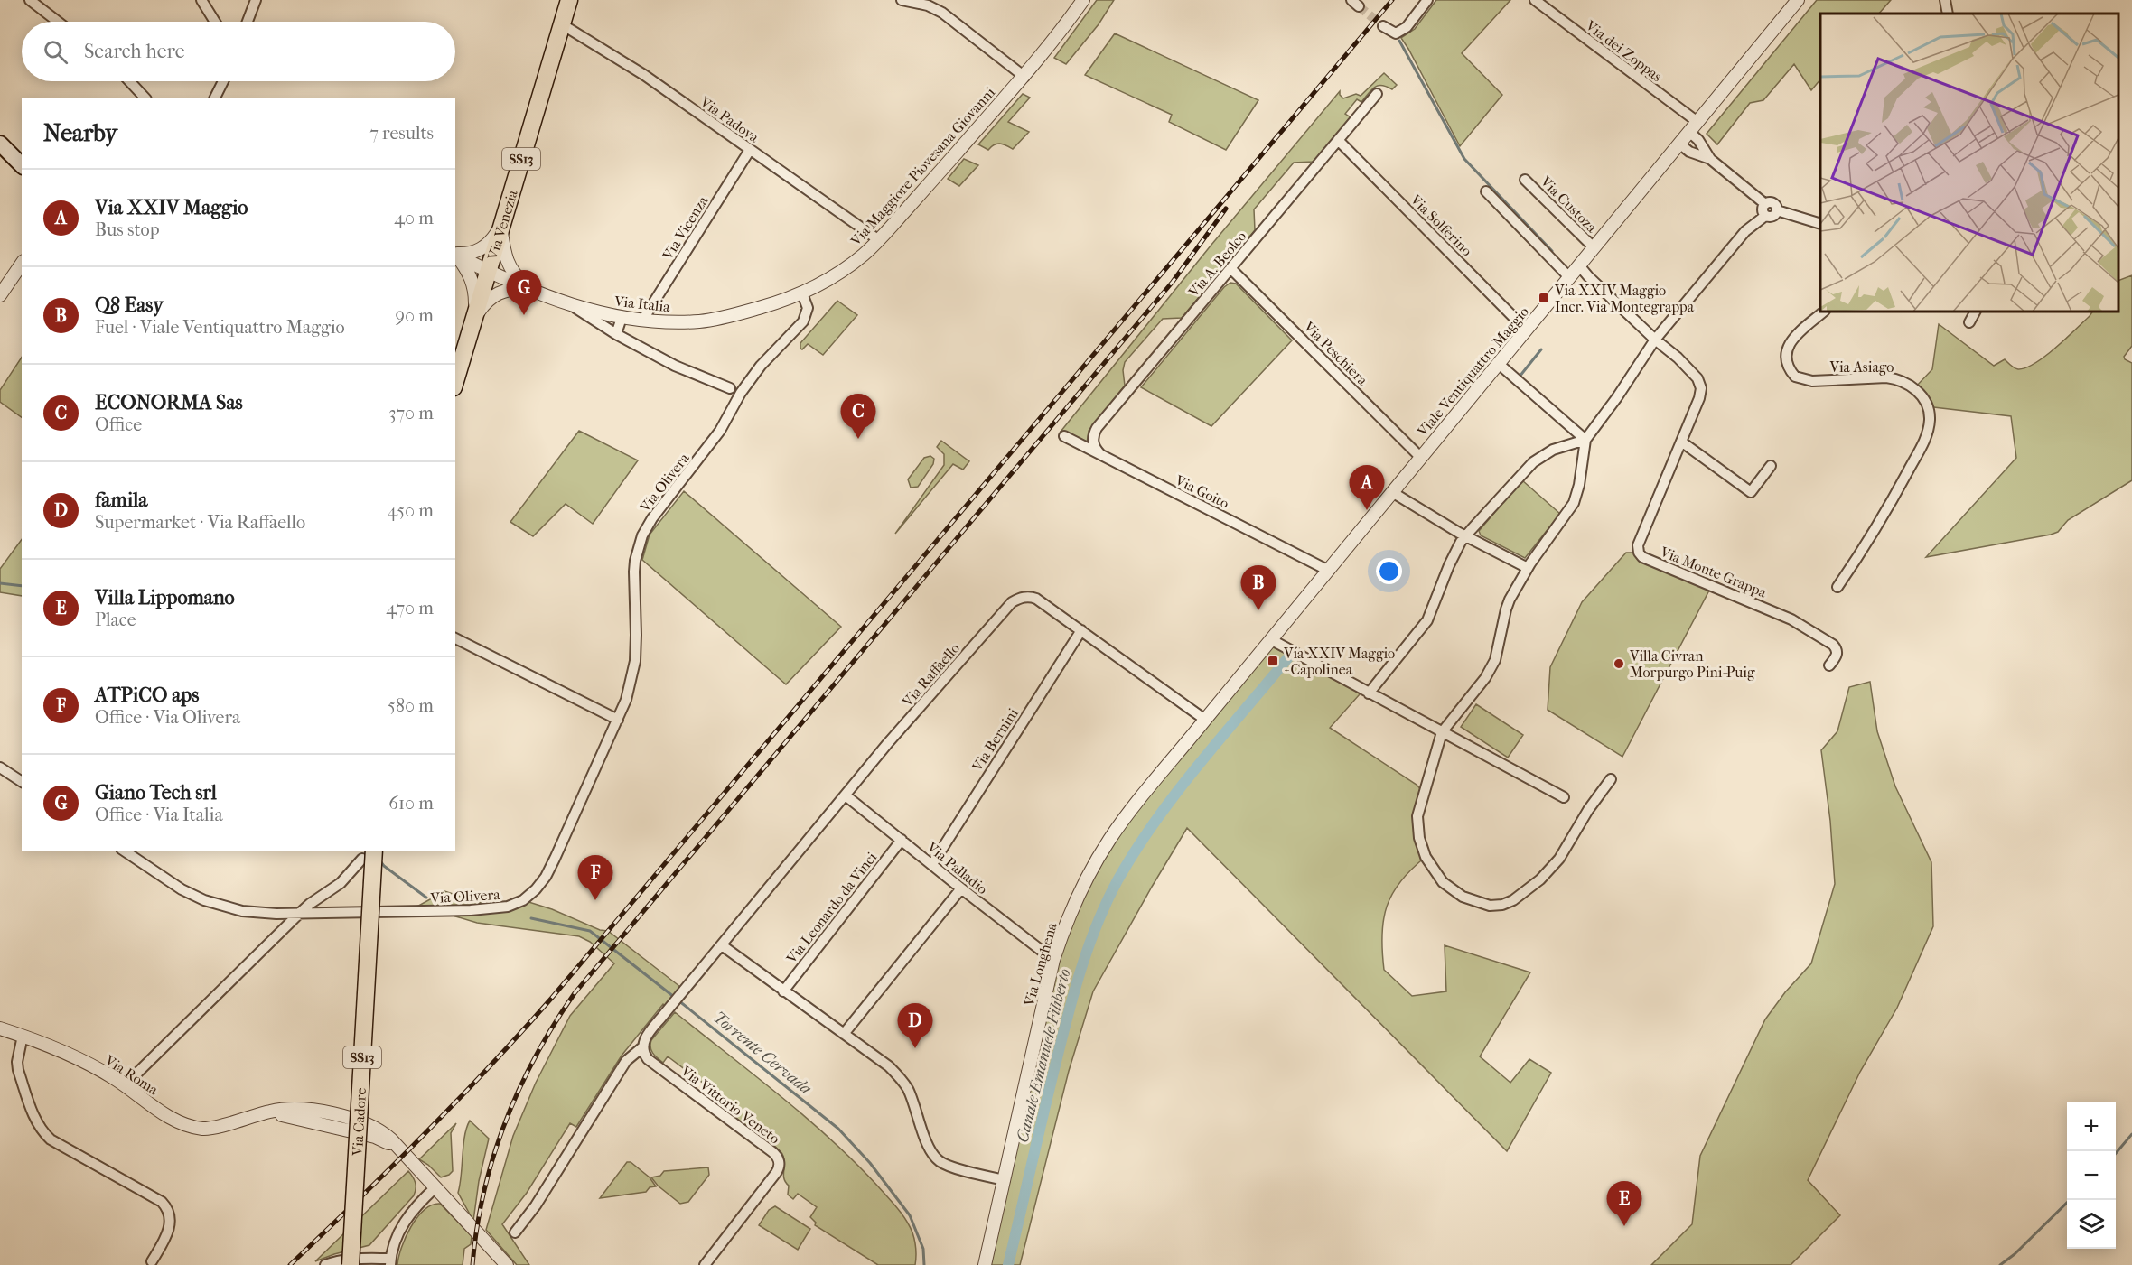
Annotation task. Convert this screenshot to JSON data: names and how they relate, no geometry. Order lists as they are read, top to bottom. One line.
{"streets":{"main road":["SS13","Via Venezia","Via Cadore"],"street":["Via dei Zoppas","Via Padova","Via Maggiore Piovesana Giovanni","Via Custoza","Via Solferino","Via Vicenza","Via A. Beolco","Via Italia","Via Peschiera","Via Asiago","Viale Ventiquattro Maggio","Via Olivera","Via Goito","Via Monte Grappa","Via Raffaello","Via Bernini","Via Palladio","Via Leonardo da Vinci","Via Longhena","Via Roma","Via Vittorio Veneto"]},"crossings":[["Via dei Zoppas","Viale Ventiquattro Maggio"],["Via Padova","Via Maggiore Piovesana Giovanni"],["Via Padova","Via Venezia"],["Via Padova","Via Vicenza"],["Via Maggiore Piovesana Giovanni","Via Italia"],["Via Maggiore Piovesana Giovanni","Via Olivera"],["Via Custoza","Viale Ventiquattro Maggio"],["Via Venezia","Via Italia"],["Via Solferino","Via A. Beolco"],["Via Solferino","Viale Ventiquattro Maggio"],["Via Vicenza","Via Italia"],["Via A. Beolco","Via Peschiera"],["Via A. Beolco","Via Goito"],["Via Peschiera","Viale Ventiquattro Maggio"],["Viale Ventiquattro Maggio","Via Goito"],["Viale Ventiquattro Maggio","Via Monte Grappa"],["Viale Ventiquattro Maggio","Via Longhena"],["Via Raffaello","Via Bernini"],["Via Raffaello","Via Palladio"],["Via Raffaello","Via Longhena"],["Via Raffaello","Via Vittorio Veneto"],["Via Bernini","Via Palladio"],["Via Palladio","Via Leonardo da Vinci"],["Via Palladio","Via Longhena"]],"water":["Torrente Cervada","Canale Emanuele Filiberto"],"places":{"transit":["Via XXIV Maggio Incr. Via Montegrappa","Via XXIV Maggio - Capolinea"],"other":["Villa Civran Morpurgo Pini-Puig"]},"page":{"search":"Search here","heading":["Nearby","7 results"],"list":[{"mark":"A","name":"Via XXIV Maggio","note":"Bus stop","value":"40 m"},{"mark":"B","name":"Q8 Easy","note":"Fuel · Viale Ventiquattro Maggio","value":"90 m"},{"mark":"C","name":"ECONORMA Sas","note":"Office","value":"370 m"},{"mark":"D","name":"famila","note":"Supermarket · Via Raffaello","value":"450 m"},{"mark":"E","name":"Villa Lippomano","note":"Place","value":"470 m"},{"mark":"F","name":"ATPiCO aps","note":"Office · Via Olivera","value":"580 m"},{"mark":"G","name":"Giano Tech srl","note":"Office · Via Italia","value":"610 m"}],"pins":["G","C","A","B","F","D","E"],"map_buttons":["+","−"]}}
